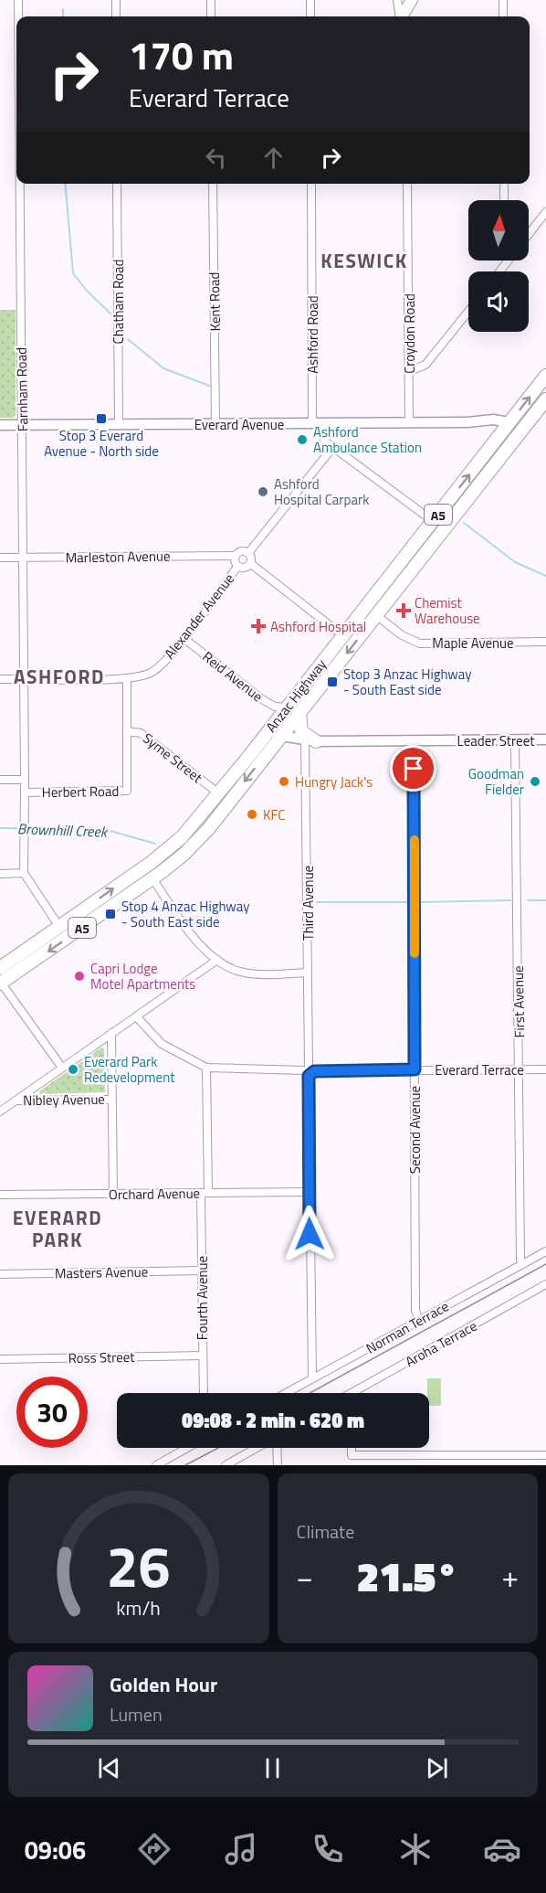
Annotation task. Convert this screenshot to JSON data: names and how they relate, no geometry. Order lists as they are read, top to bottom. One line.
{"streets":{"highway":["A5","Anzac Highway"],"street":["Chatham Road","Kent Road","Croydon Road","Ashford Road","Farnham Road","Everard Avenue","Marleston Avenue","Alexander Avenue","Maple Avenue","Reid Avenue","Leader Street","Syme Street","Herbert Road","Third Avenue","First Avenue","Everard Terrace","Nibley Avenue","Second Avenue","Orchard Avenue","Masters Avenue","Fourth Avenue","Norman Terrace","Aroha Terrace","Ross Street"]},"crossings":[["Chatham Road","Everard Avenue"],["Kent Road","Everard Avenue"],["Croydon Road","Everard Avenue"],["Ashford Road","Everard Avenue"],["Farnham Road","Everard Avenue"],["Farnham Road","Marleston Avenue"],["Farnham Road","Alexander Avenue"],["Farnham Road","Herbert Road"],["Everard Avenue","Anzac Highway"],["Marleston Avenue","Alexander Avenue"],["Alexander Avenue","Reid Avenue"],["Alexander Avenue","Herbert Road"],["Maple Avenue","Anzac Highway"],["Reid Avenue","Anzac Highway"],["Anzac Highway","Leader Street"],["Anzac Highway","Syme Street"],["Leader Street","Third Avenue"],["Leader Street","First Avenue"],["Leader Street","Second Avenue"],["Syme Street","Herbert Road"],["Third Avenue","Everard Terrace"],["Third Avenue","Orchard Avenue"],["Third Avenue","Norman Terrace"],["First Avenue","Everard Terrace"],["First Avenue","Norman Terrace"],["Everard Terrace","Second Avenue"],["Everard Terrace","Fourth Avenue"],["Second Avenue","Norman Terrace"],["Orchard Avenue","Fourth Avenue"],["Masters Avenue","Fourth Avenue"],["Fourth Avenue","Ross Street"]],"districts":["KESWICK","ASHFORD","EVERARD PARK"],"water":["Brownhill Creek"],"places":{"transit":["Stop 3 Everard Avenue - North side","Stop 3 Anzac Highway - South East side","Stop 4 Anzac Highway - South East side"],"other":["Ashford Ambulance Station","Ashford Hospital Carpark","Hungry Jack's","Goodman Fielder","KFC","Capri Lodge Motel Apartments","Everard Park Redevelopment"],"health":["Chemist Warehouse","Ashford Hospital"]},"north":"top","page":{"turn":["170 m","Everard Terrace"],"limit":"30","trip":"09:08 · 2 min · 620 m","tile":"Climate","heat":["−","21.5°","+"],"song":["Golden Hour","Lumen"],"tabs":"09:06","gauge":["26","km/h"]}}
